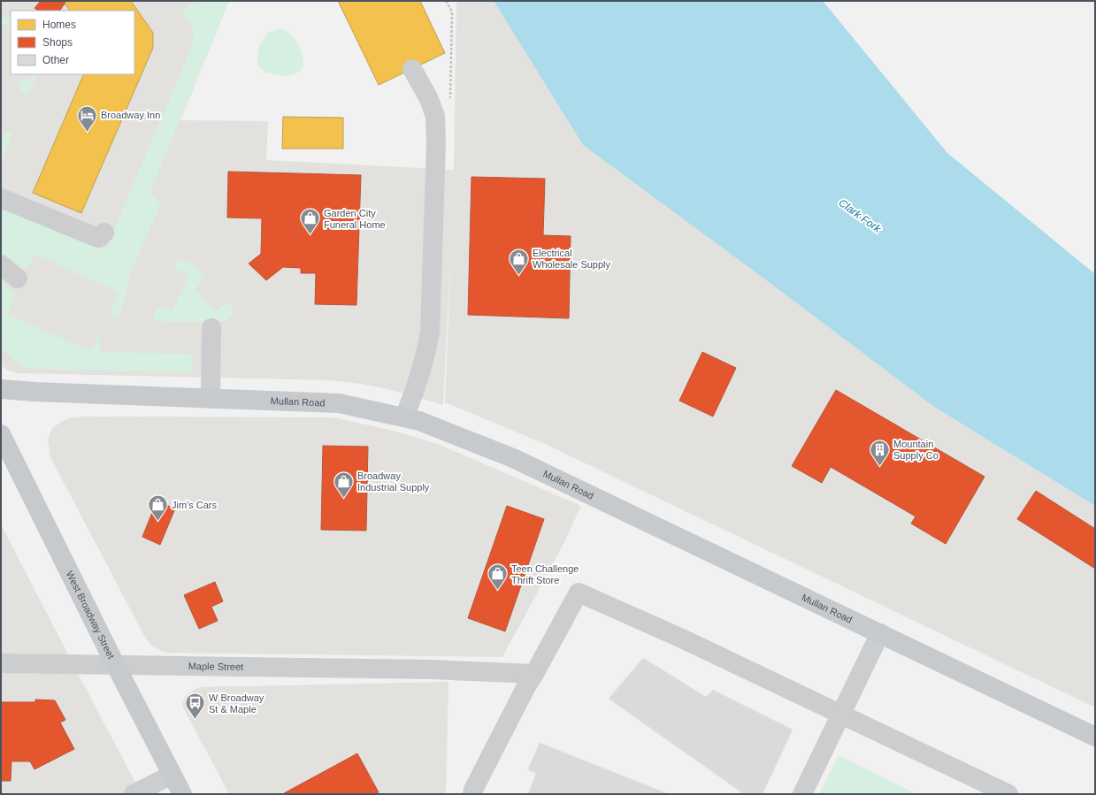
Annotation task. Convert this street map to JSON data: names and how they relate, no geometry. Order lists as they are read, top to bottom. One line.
{"streets":{"main road":["Mullan Road","West Broadway Street"],"street":["Maple Street"]},"crossings":[["West Broadway Street","Maple Street"]],"water":["Clark Fork"],"places":{"hotel":["Broadway Inn"],"shop":["Garden City Funeral Home","Electrical Wholesale Supply","Broadway Industrial Supply","Jim's Cars","Teen Challenge Thrift Store"],"building":["Mountain Supply Co"],"bus stop":["W Broadway St & Maple"]},"legend":["Homes","Shops","Other"]}
